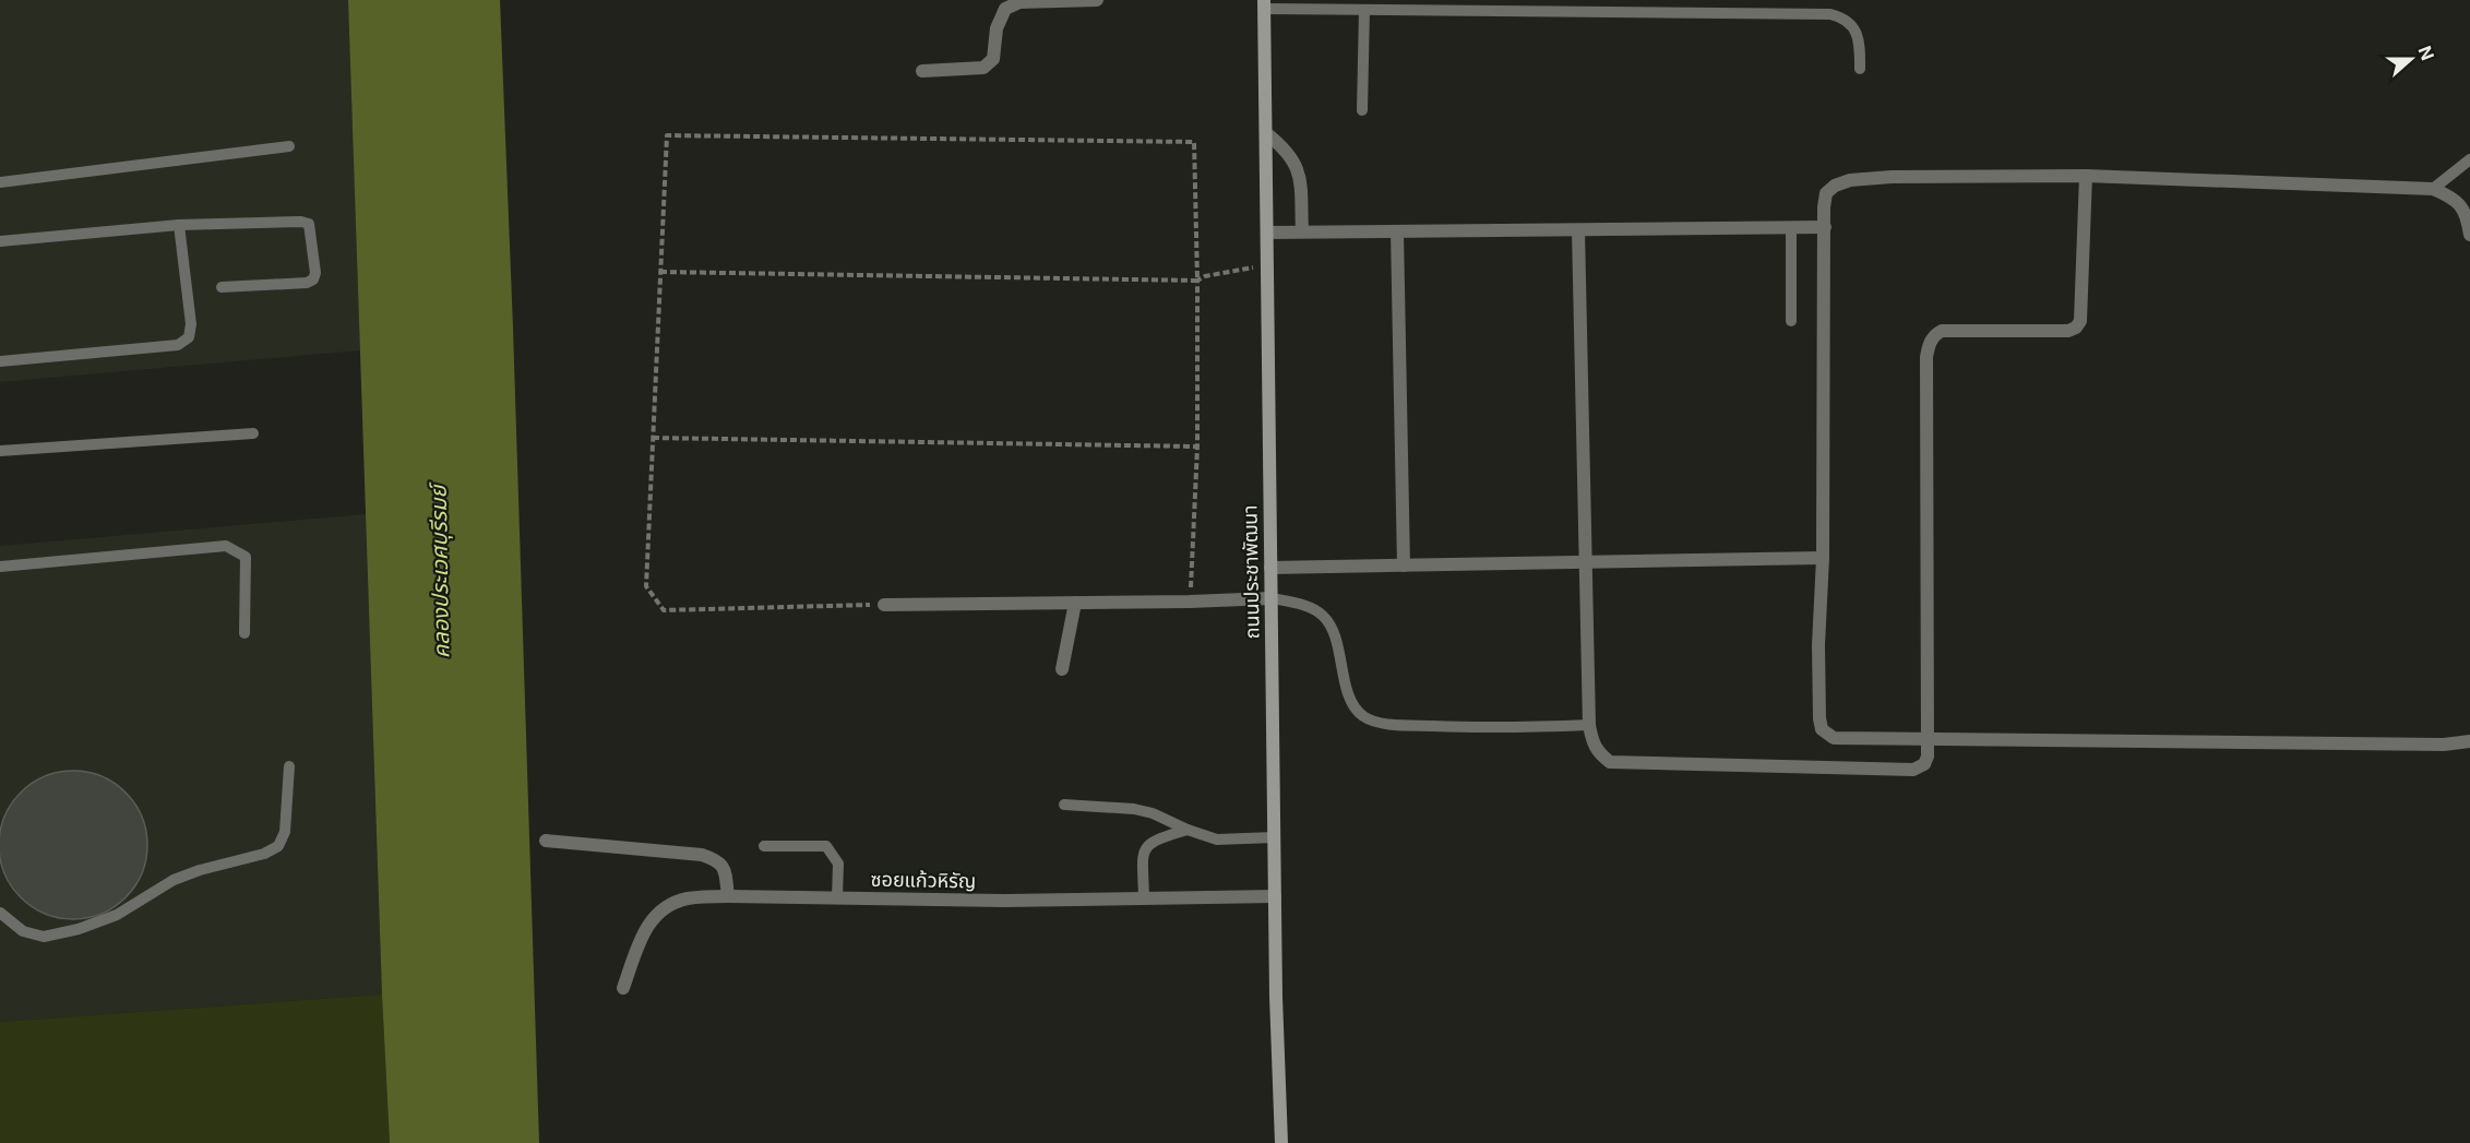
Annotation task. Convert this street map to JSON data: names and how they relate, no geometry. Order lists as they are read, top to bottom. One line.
{"streets":{"street":["ถนนประชาพัฒนา","ซอยแก้วหิรัญ"]},"crossings":[["ถนนประชาพัฒนา","ซอยแก้วหิรัญ"]],"water":["คลองประเวศบุรีรมย์"],"north":"right"}
